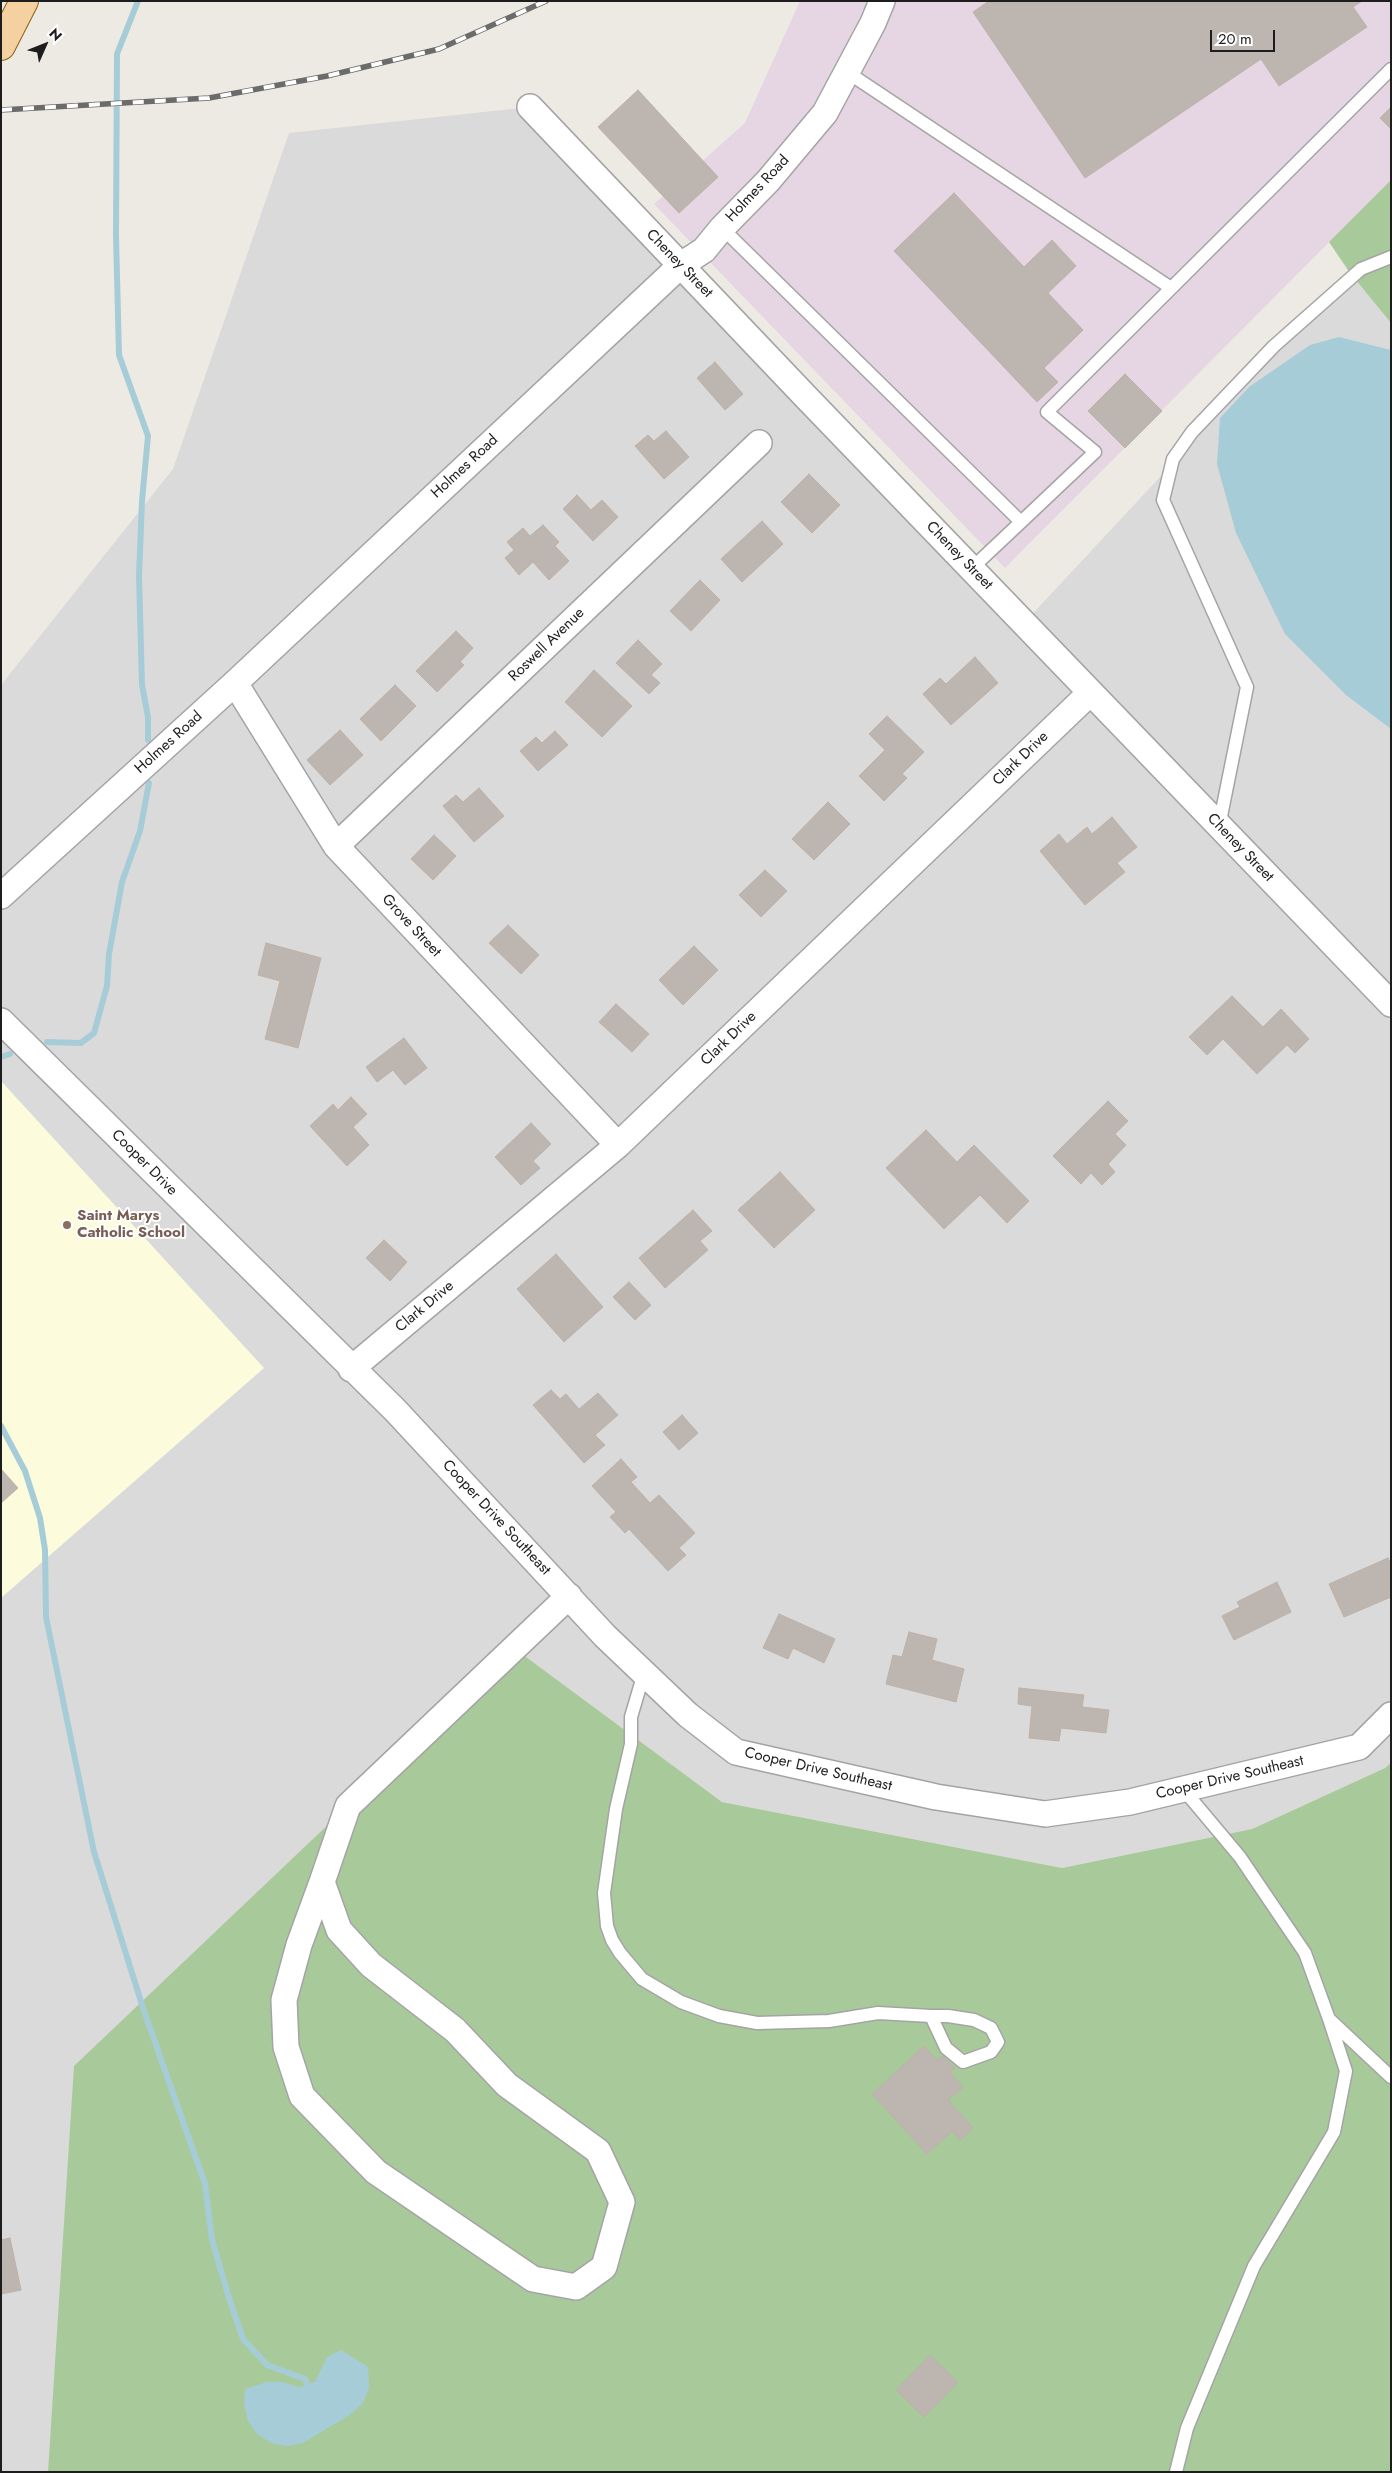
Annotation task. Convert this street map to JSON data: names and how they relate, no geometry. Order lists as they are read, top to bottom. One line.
{"streets":{"street":["Holmes Road","Cheney Street","Roswell Avenue","Clark Drive","Grove Street","Cooper Drive","Cooper Drive Southeast"]},"crossings":[["Holmes Road","Cheney Street"],["Holmes Road","Grove Street"],["Cheney Street","Clark Drive"],["Roswell Avenue","Grove Street"],["Clark Drive","Grove Street"],["Clark Drive","Cooper Drive"],["Clark Drive","Cooper Drive Southeast"],["Cooper Drive","Cooper Drive Southeast"]],"places":["Saint Marys Catholic School"],"scale_bar":"20 m","north":"top right"}
